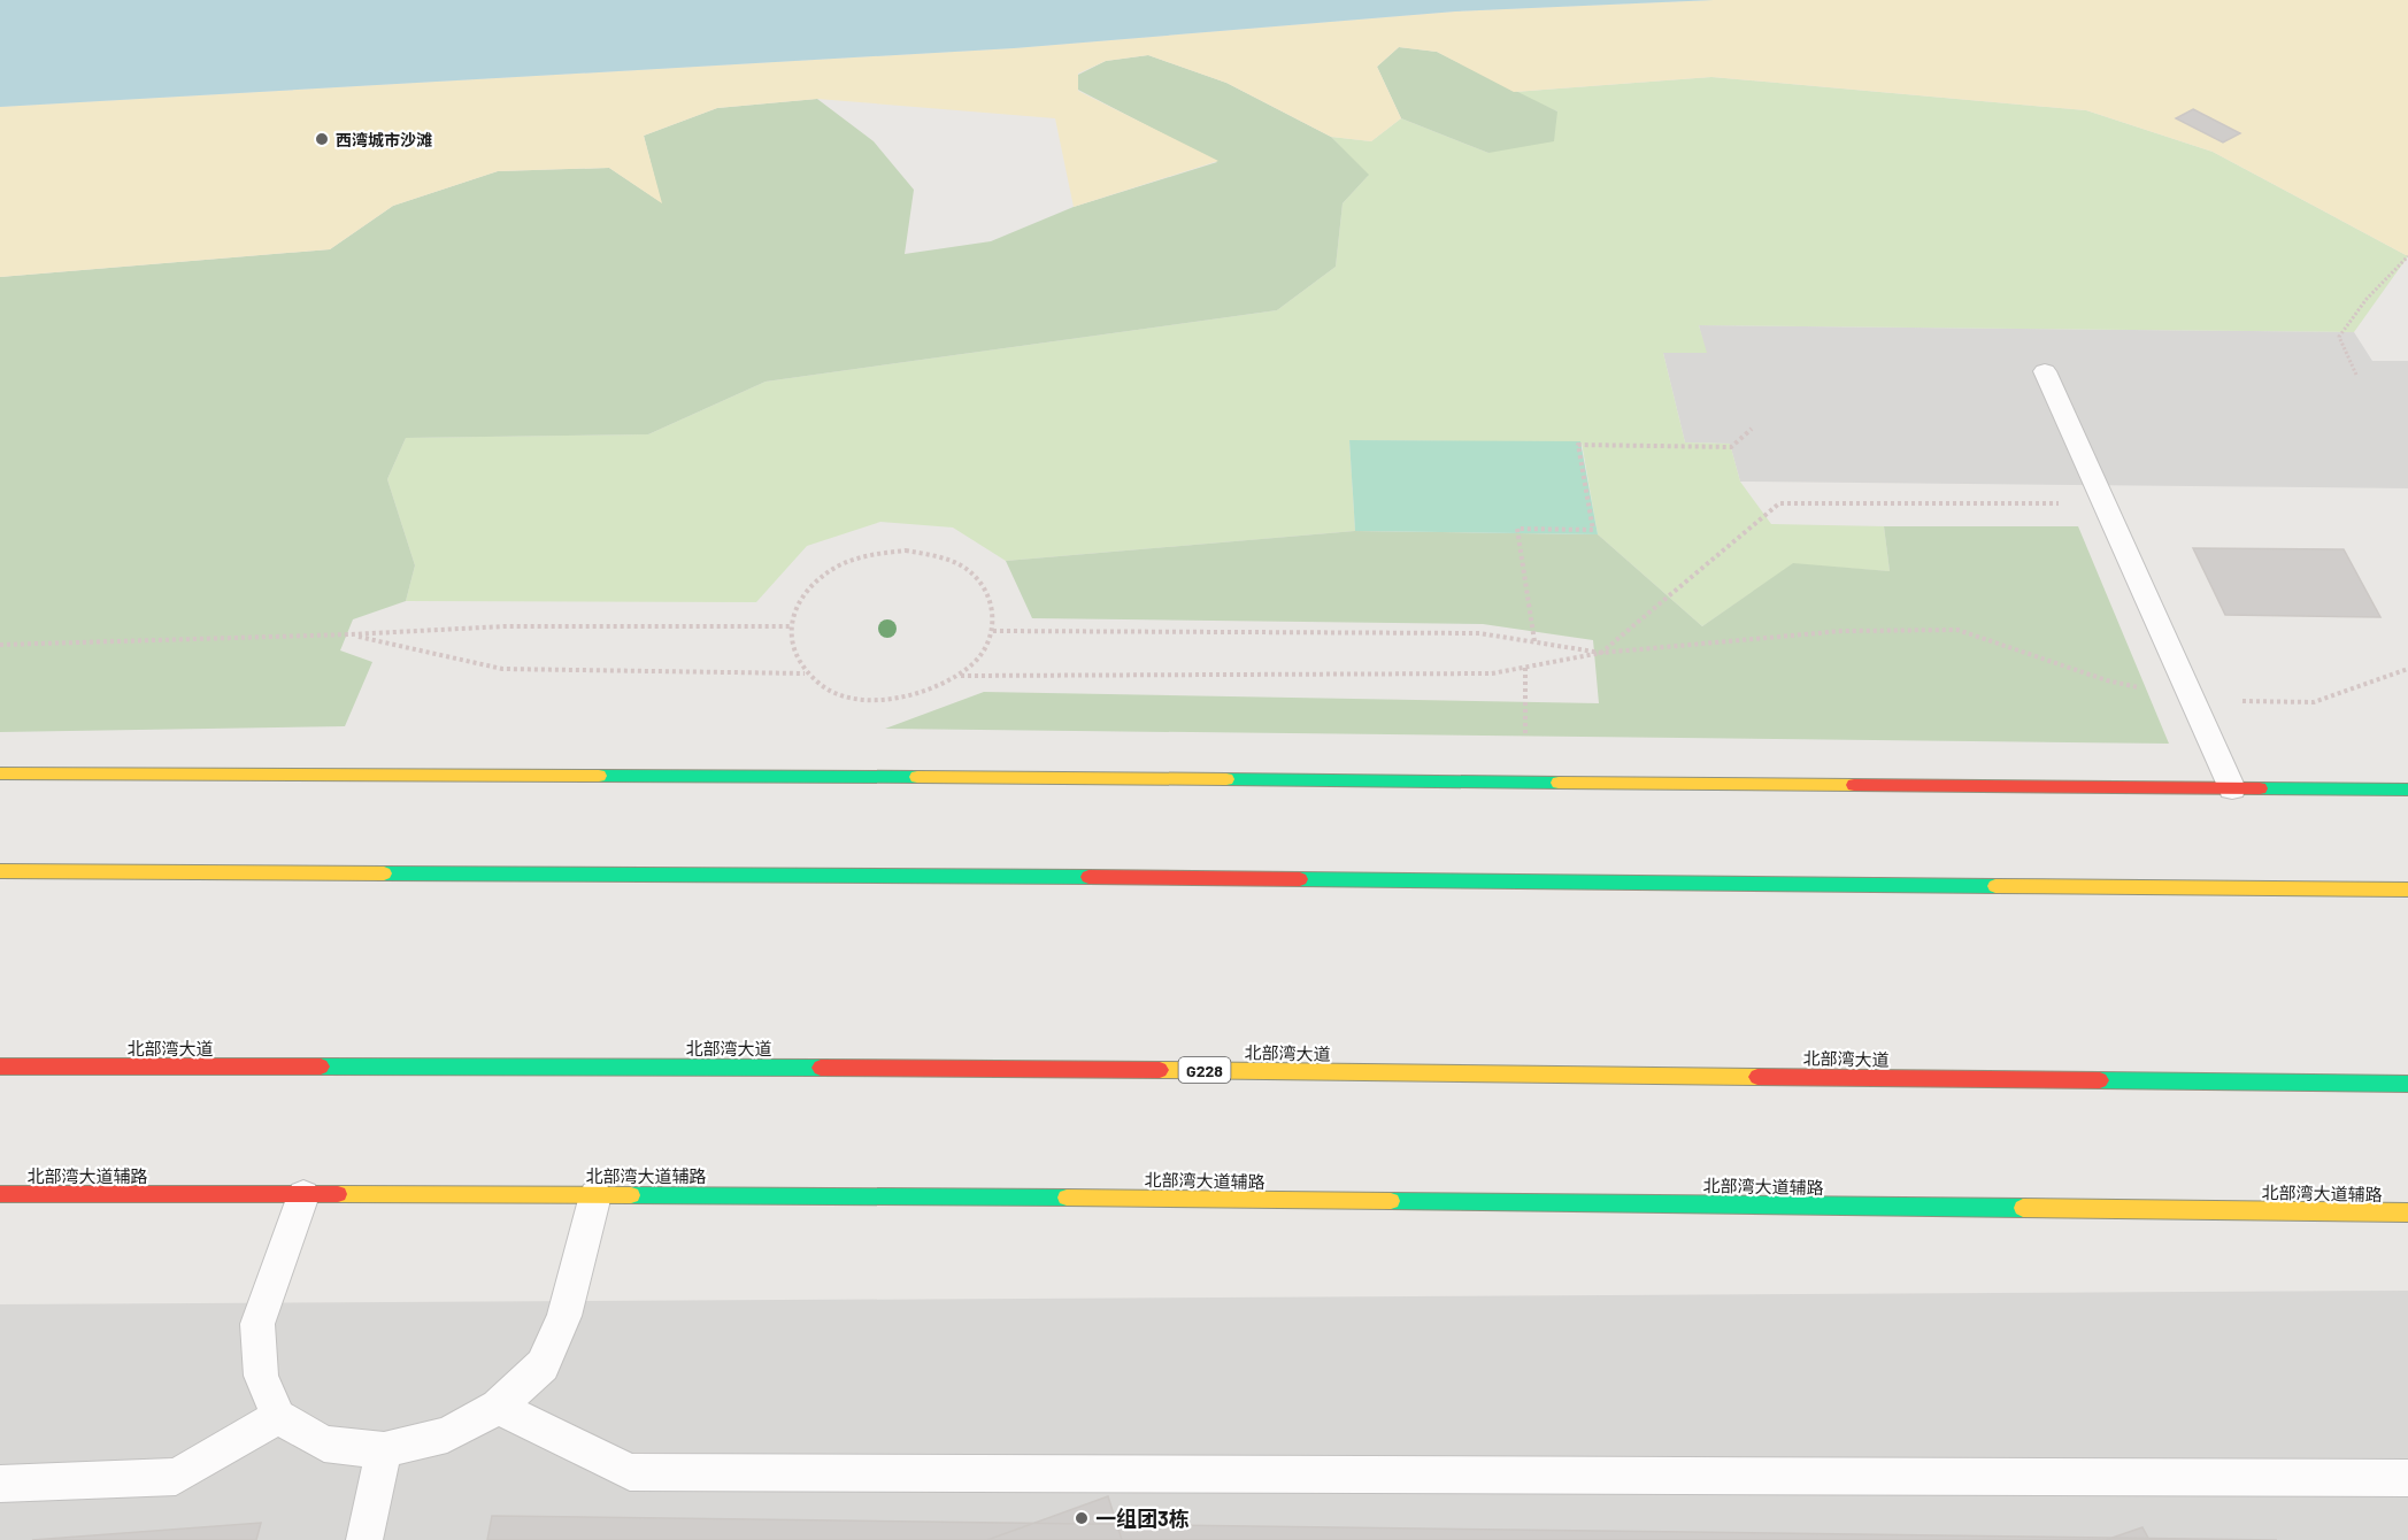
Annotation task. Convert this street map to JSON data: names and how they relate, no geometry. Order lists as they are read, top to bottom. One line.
{"streets":{"main road":["北部湾大道","G228","北部湾大道辅路"]},"places":["西湾城市沙滩","一组团3栋"]}
